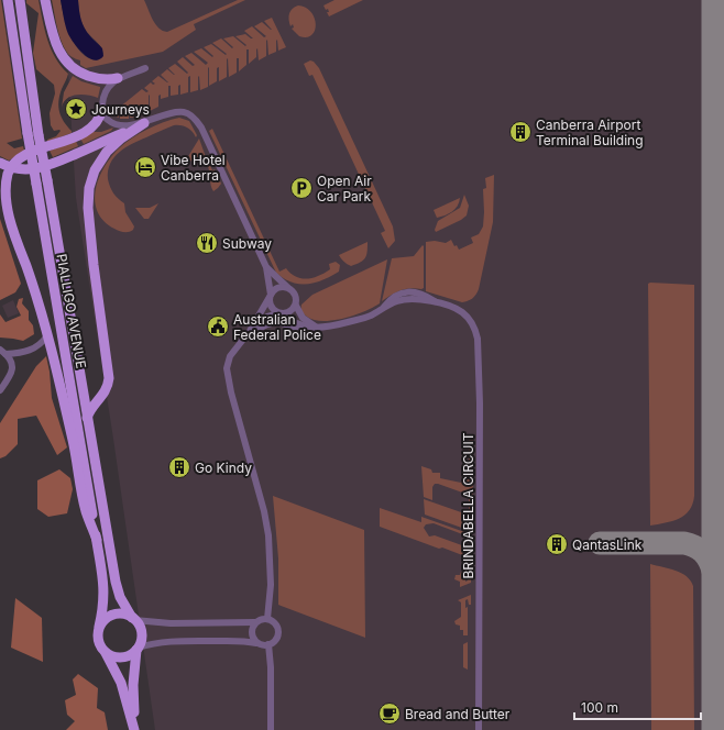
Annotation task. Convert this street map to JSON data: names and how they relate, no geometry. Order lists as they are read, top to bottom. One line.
{"streets":{"main road":["PIALLIGO AVENUE"],"street":["BRINDABELLA CIRCUIT"]},"places":{"place":["Journeys"],"building":["Canberra Airport Terminal Building","Go Kindy","QantasLink"],"hotel":["Vibe Hotel Canberra"],"parking":["Open Air Car Park"],"restaurant":["Subway"],"public building":["Australian Federal Police"],"cafe":["Bread and Butter"]},"scale_bar":"100 m"}
